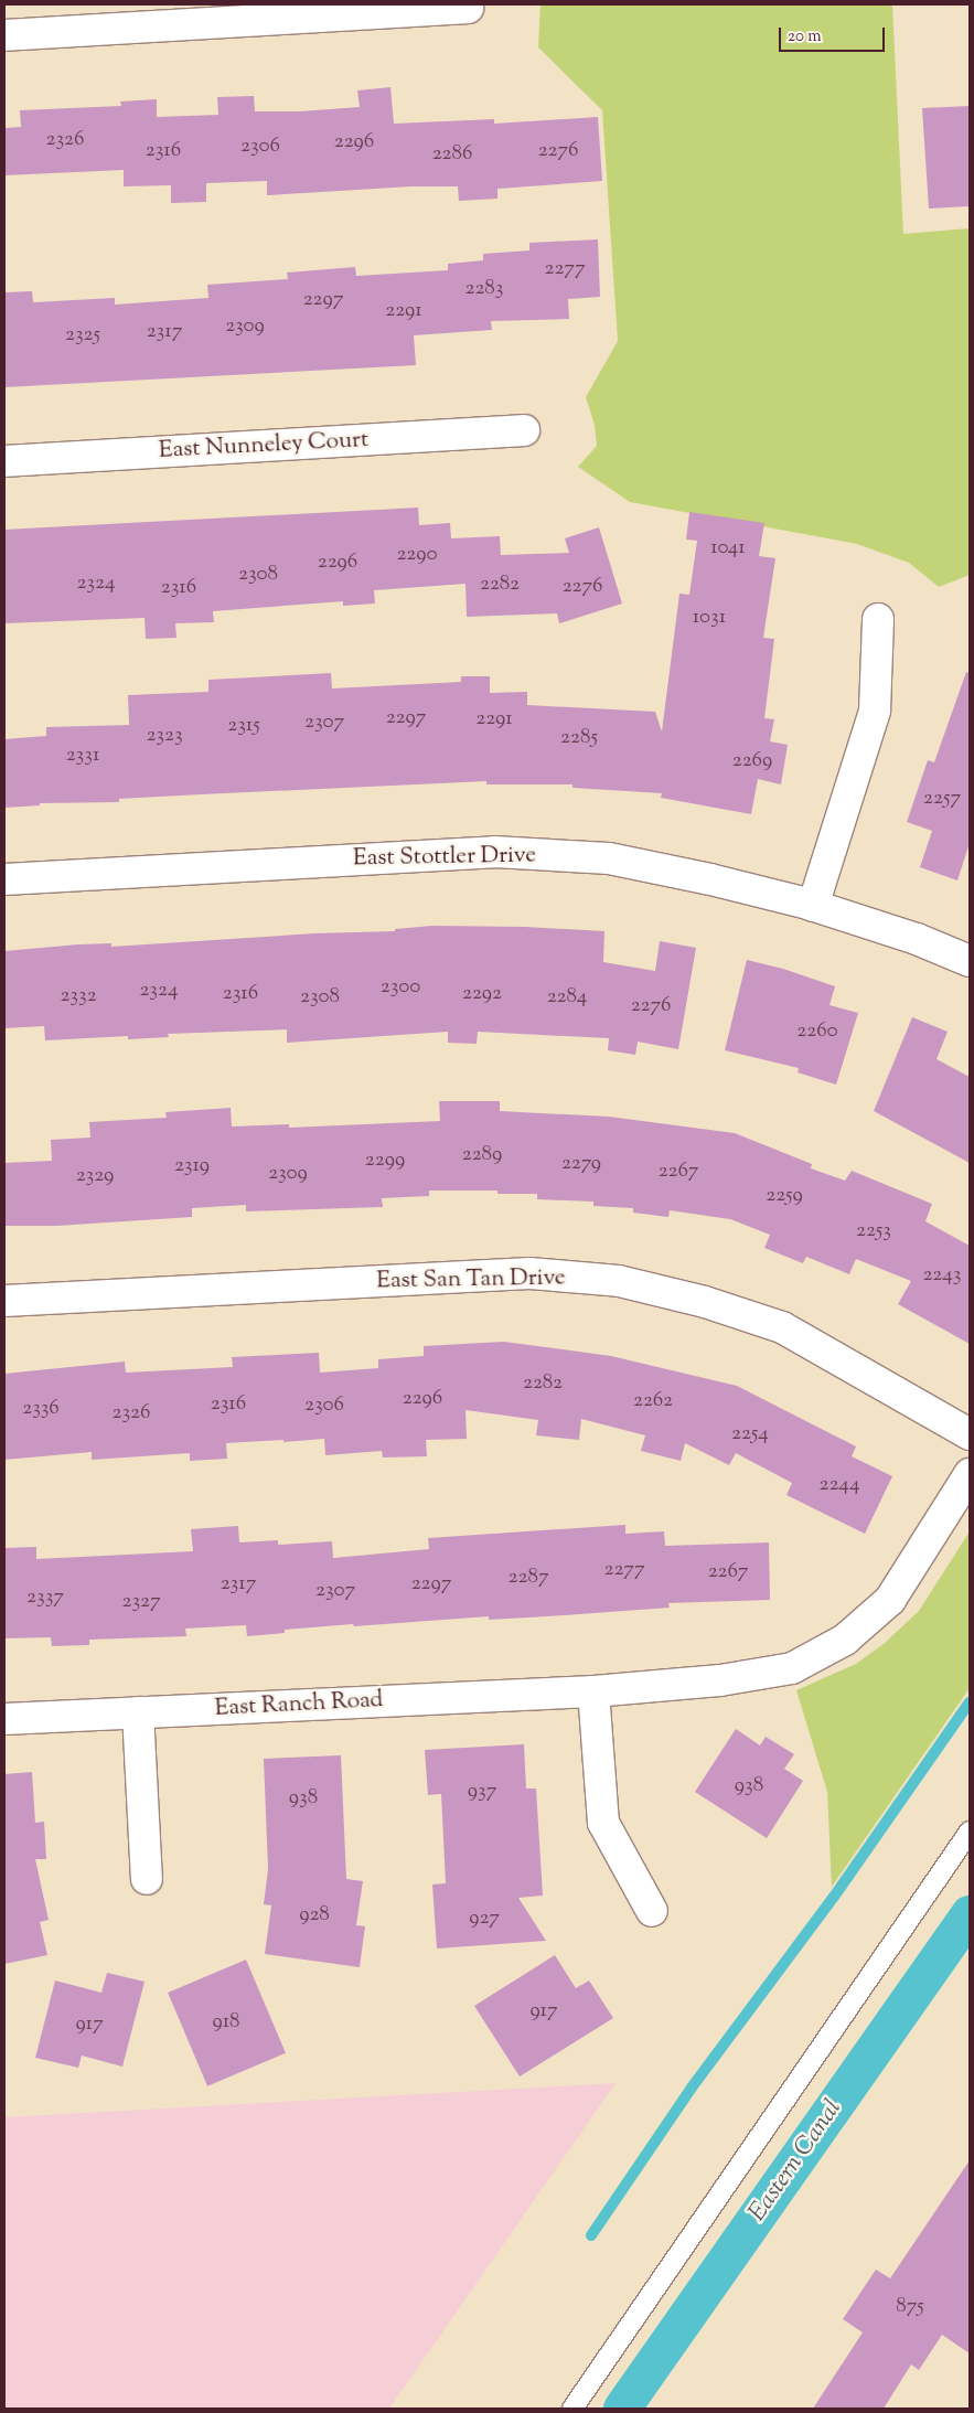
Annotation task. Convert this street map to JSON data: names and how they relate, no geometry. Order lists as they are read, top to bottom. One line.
{"streets":{"street":["East Nunneley Court","East Stottler Drive","East San Tan Drive","East Ranch Road"]},"water":["Eastern Canal"],"house_numbers":["2326","2296","2306","2316","2276","2286","2277","2283","2297","2291","2309","2317","2325","1041","2290","2296","2308","2324","2282","2276","2316","1031","2297","2291","2307","2315","2323","2285","2331","2269","2257","2300","2324","2316","2292","2332","2308","2284","2276","2260","2289","2299","2279","2319","2267","2309","2329","2259","2253","2243","2282","2296","2262","2316","2306","2336","2326","2254","2244","2277","2267","2287","2317","2297","2307","2337","2327","938","937","938","928","927","917","918","917","875"],"scale_bar":"20 m"}
